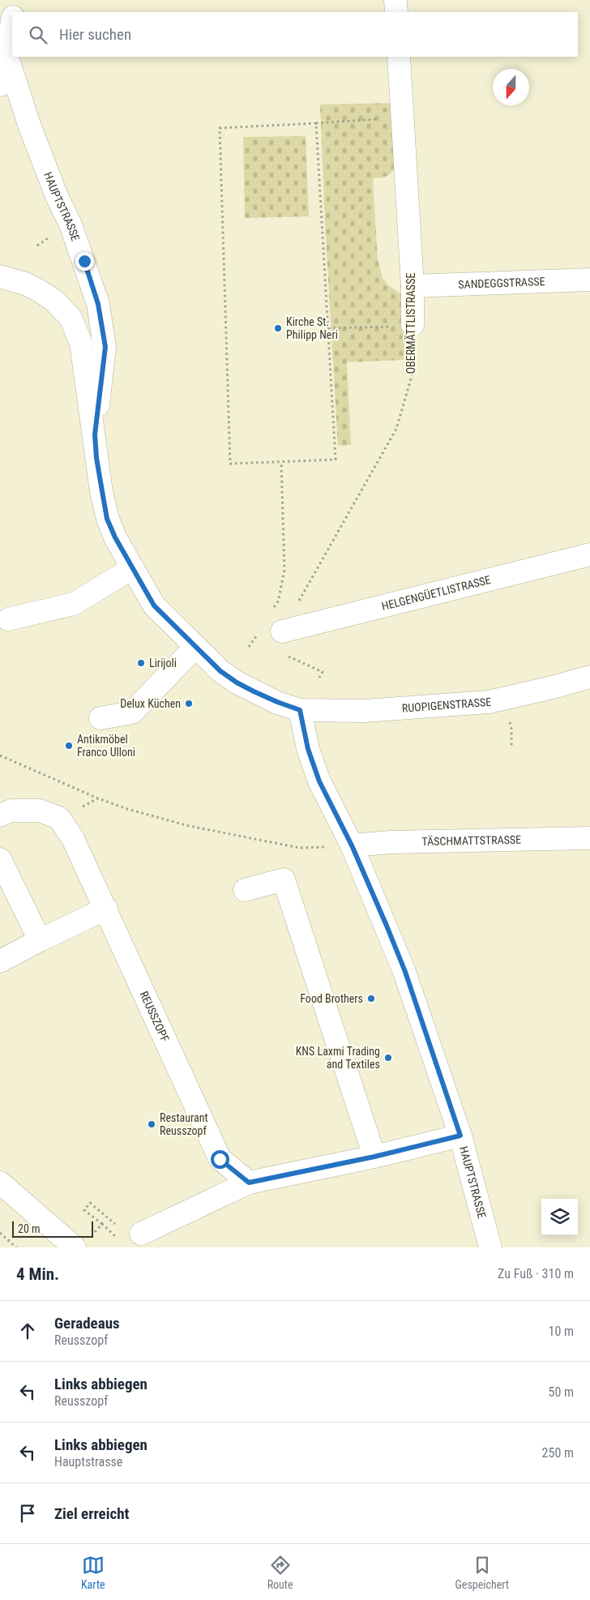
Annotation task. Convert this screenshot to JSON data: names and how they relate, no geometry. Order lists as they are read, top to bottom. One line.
{"streets":{"street":["HAUPTSTRASSE","SANDEGGSTRASSE","OBERMÄTTLISTRASSE","HELGENGÜETLISTRASSE","RUOPIGENSTRASSE","TÄSCHMATTSTRASSE","REUSSZOPF"]},"crossings":[["HAUPTSTRASSE","RUOPIGENSTRASSE"],["HAUPTSTRASSE","TÄSCHMATTSTRASSE"],["SANDEGGSTRASSE","OBERMÄTTLISTRASSE"],["OBERMÄTTLISTRASSE","HELGENGÜETLISTRASSE"]],"places":["Kirche St. Philipp Neri","Lirijoli","Delux Küchen","Antikmöbel Franco Ulloni","Food Brothers","KNS Laxmi Trading and Textiles","Restaurant Reusszopf"],"scale_bar":"20 m","north":"bottom","page":{"search":"Hier suchen","scale":"20 m","heading":["4 Min.","Zu Fuß · 310 m"],"list":[["Geradeaus","Reusszopf","10 m"],["Links abbiegen","Reusszopf","50 m"],["Links abbiegen","Hauptstrasse","250 m"],"Ziel erreicht"],"nav":["Karte","Route","Gespeichert"]}}
